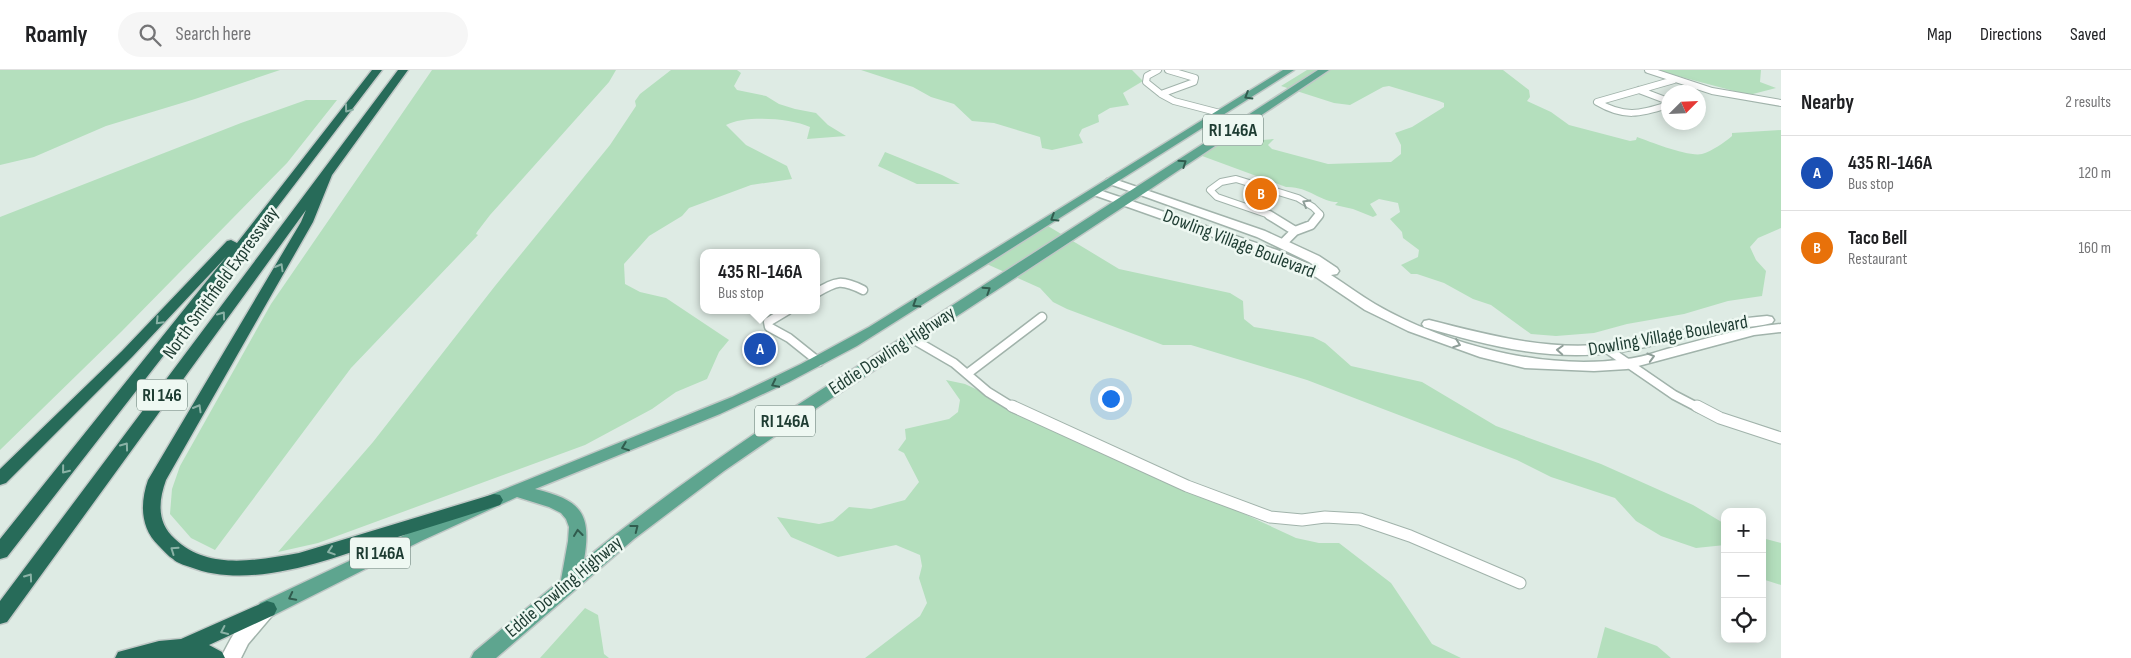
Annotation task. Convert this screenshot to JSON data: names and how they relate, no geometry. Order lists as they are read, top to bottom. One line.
{"streets":{"highway":["RI 146A","North Smithfield Expressway","RI 146"],"main road":["Eddie Dowling Highway"],"street":["Dowling Village Boulevard"]},"crossings":[["RI 146A","Eddie Dowling Highway"],["Dowling Village Boulevard","Eddie Dowling Highway"]],"north":"top right","page":{"header":"Roamly","search":"Search here","nav":["Map","Directions","Saved"],"heading":["Nearby","2 results"],"list":[{"mark":"A","name":"435 RI-146A","note":"Bus stop","value":"120 m"},{"mark":"B","name":"Taco Bell","note":"Restaurant","value":"160 m"}],"pins":["B","A"],"popup":["435 RI-146A","Bus stop"],"map_buttons":["+","−"]}}
